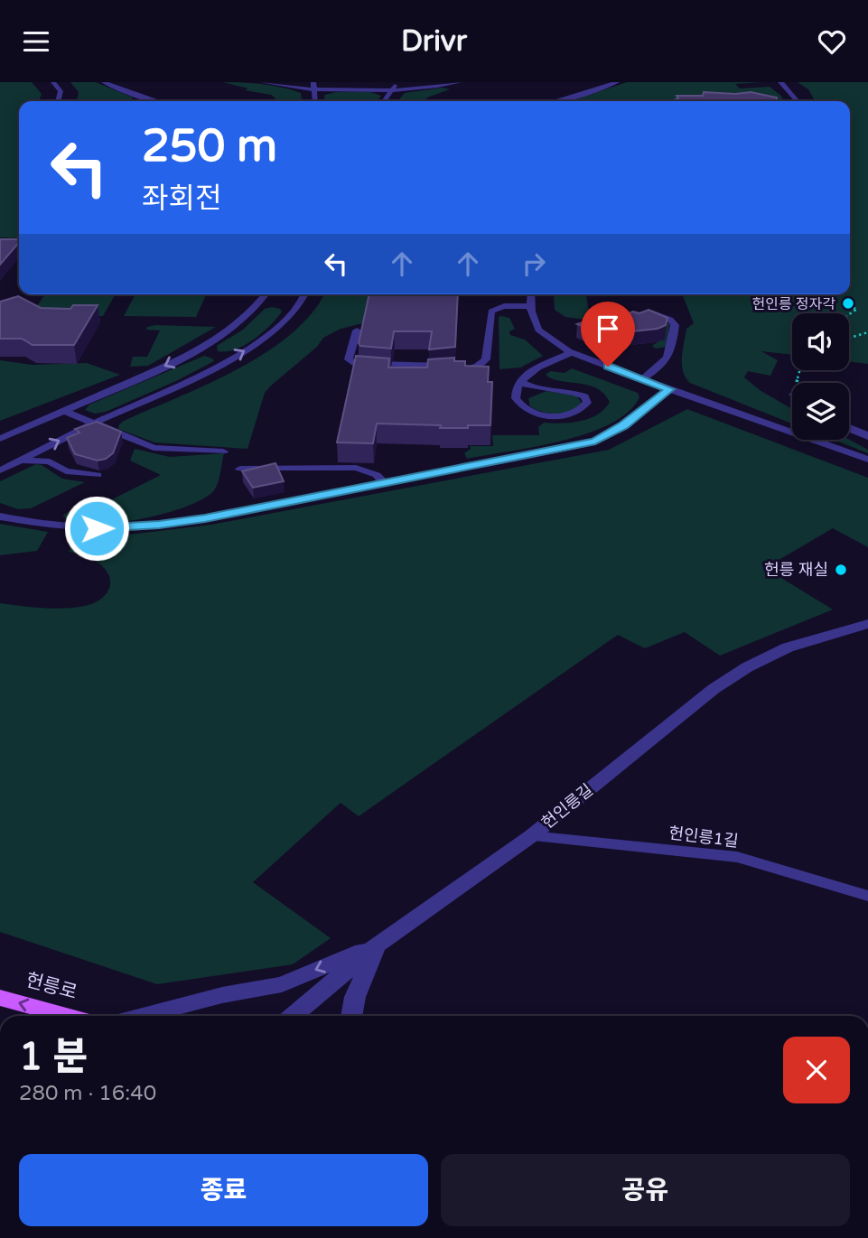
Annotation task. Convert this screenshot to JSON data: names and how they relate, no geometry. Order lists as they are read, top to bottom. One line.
{"streets":{"main road":["헌릉로"],"street":["헌인릉길"],"lane":["헌인릉1길"]},"crossings":[["헌인릉길","헌인릉1길"]],"one_way":["헌릉로"],"places":["헌인릉 정자각","헌릉 재실"],"page":{"header":"Drivr","turn":["250 m","좌회전"],"heading":["1 분","280 m · 16:40"],"buttons":["종료","공유"]}}
